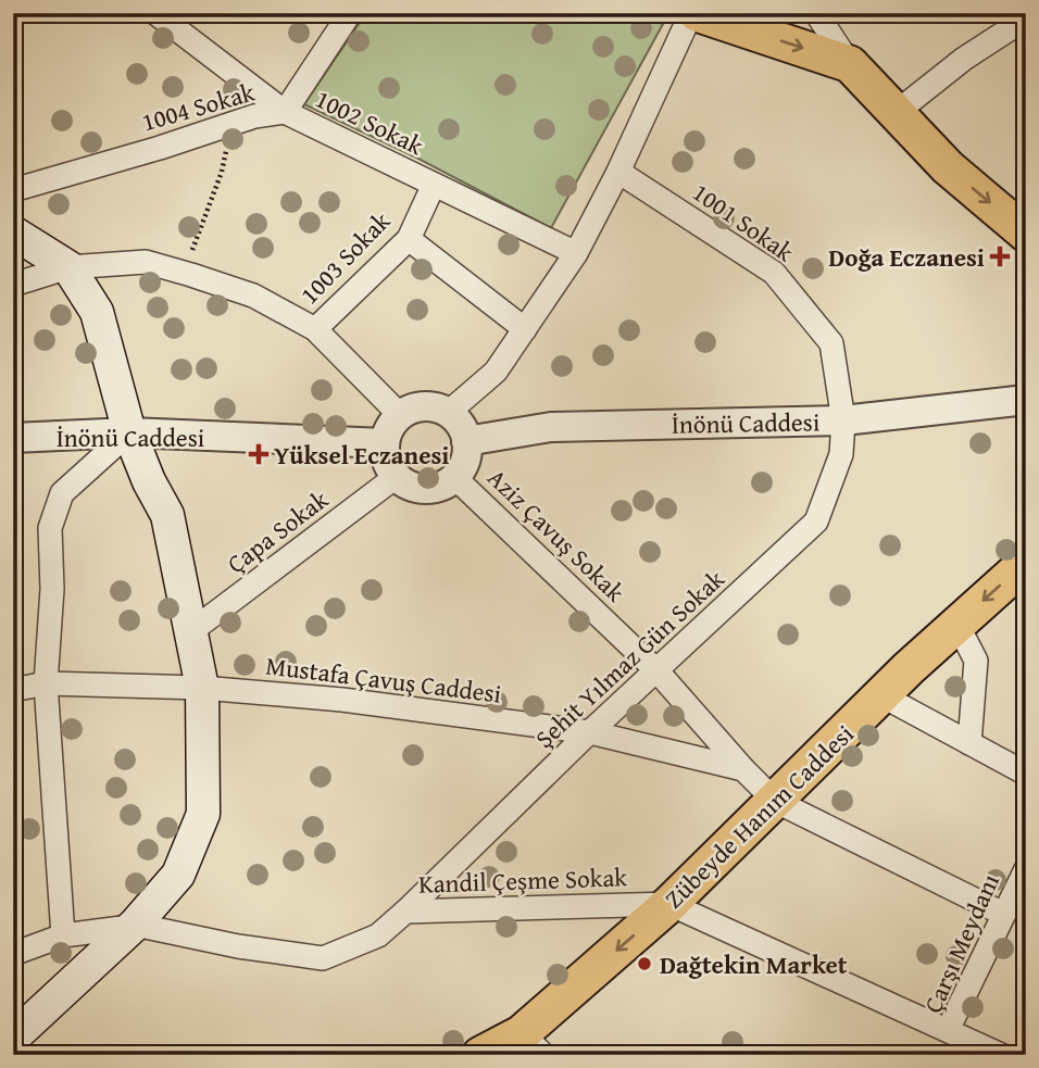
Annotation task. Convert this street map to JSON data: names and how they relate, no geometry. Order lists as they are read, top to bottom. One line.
{"streets":{"main road":["Zübeyde Hanım Caddesi"],"street":["1004 Sokak","1002 Sokak","1001 Sokak","1003 Sokak","İnönü Caddesi","Çapa Sokak","Aziz Çavuş Sokak","Şehit Yılmaz Gün Sokak","Mustafa Çavuş Caddesi","Kandil Çeşme Sokak","Çarşı Meydanı"]},"crossings":[["1004 Sokak","1002 Sokak"],["1002 Sokak","1003 Sokak"],["1001 Sokak","İnönü Caddesi"],["1001 Sokak","Şehit Yılmaz Gün Sokak"],["İnönü Caddesi","Çapa Sokak"],["İnönü Caddesi","Aziz Çavuş Sokak"],["İnönü Caddesi","Şehit Yılmaz Gün Sokak"],["Çapa Sokak","Aziz Çavuş Sokak"],["Aziz Çavuş Sokak","Şehit Yılmaz Gün Sokak"],["Aziz Çavuş Sokak","Mustafa Çavuş Caddesi"],["Aziz Çavuş Sokak","Zübeyde Hanım Caddesi"],["Şehit Yılmaz Gün Sokak","Mustafa Çavuş Caddesi"],["Şehit Yılmaz Gün Sokak","Kandil Çeşme Sokak"],["Zübeyde Hanım Caddesi","Kandil Çeşme Sokak"],["Kandil Çeşme Sokak","Çarşı Meydanı"]],"one_way":["Zübeyde Hanım Caddesi"],"places":{"health":["Doğa Eczanesi","Yüksel Eczanesi"],"other":["Dağtekin Market"]}}
